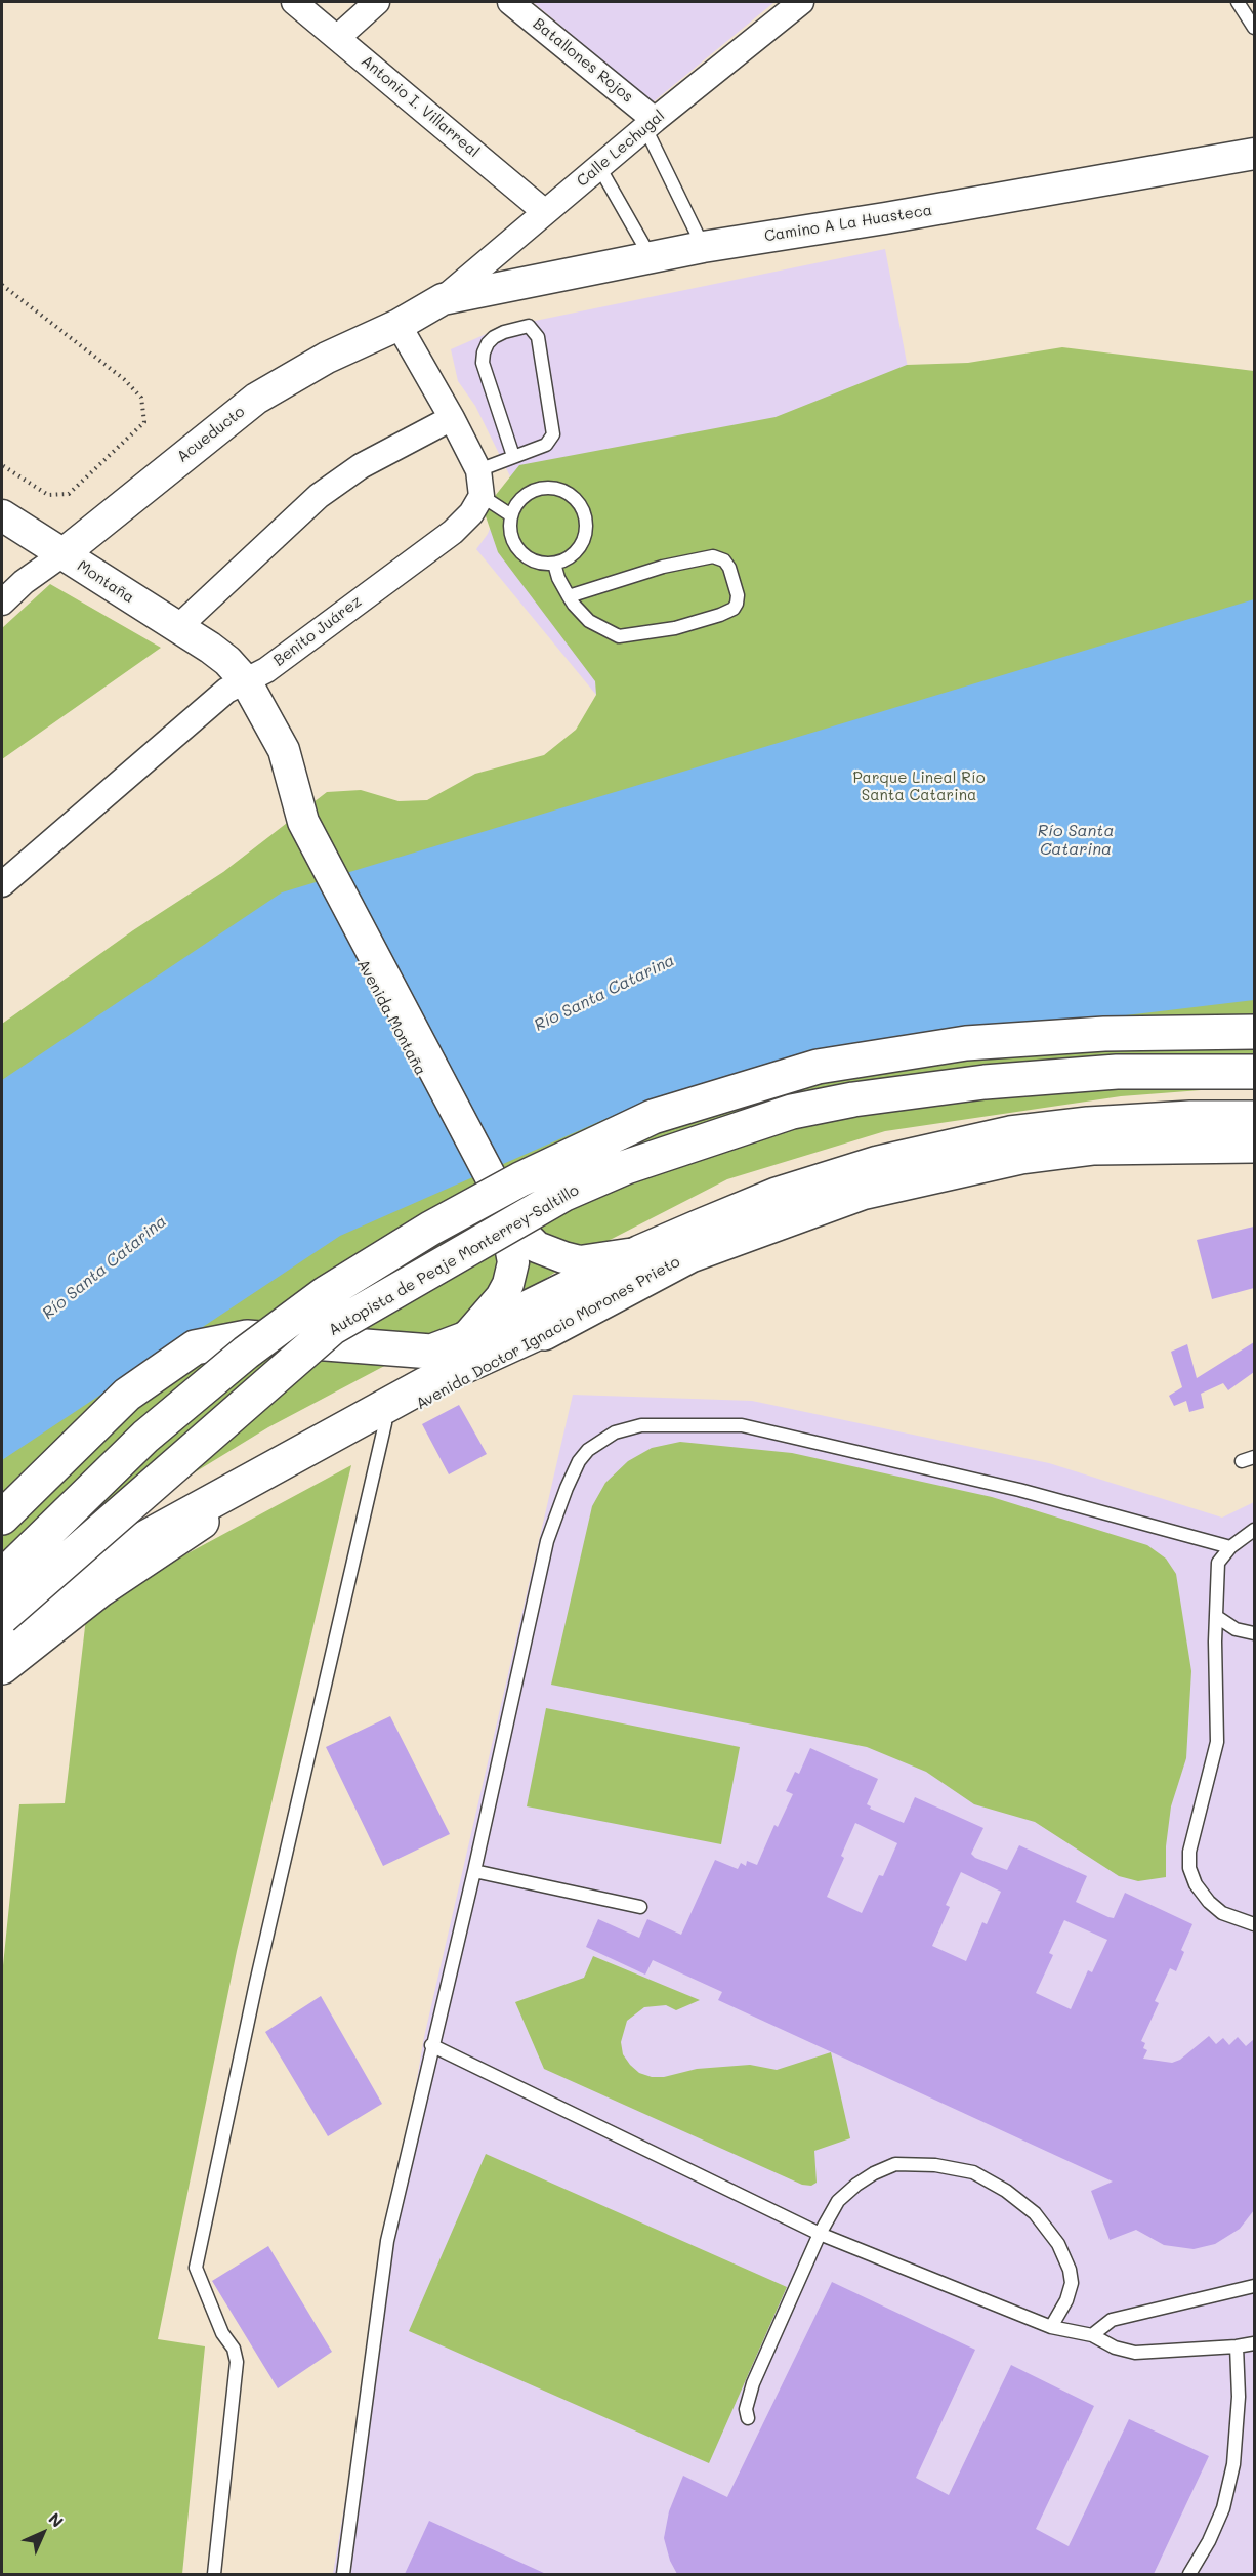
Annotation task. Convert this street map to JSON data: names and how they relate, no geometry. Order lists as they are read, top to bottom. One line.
{"streets":{"main road":["Autopista de Peaje Monterrey-Saltillo","Avenida Doctor Ignacio Morones Prieto"],"street":["Batallones Rojos","Antonio I. Villarreal","Calle Lechugal","Camino A La Huasteca","Acueducto","Montaña","Benito Juárez","Avenida Montaña"]},"crossings":[["Batallones Rojos","Calle Lechugal"],["Antonio I. Villarreal","Calle Lechugal"],["Calle Lechugal","Camino A La Huasteca"],["Calle Lechugal","Acueducto"],["Camino A La Huasteca","Acueducto"],["Acueducto","Montaña"],["Montaña","Benito Juárez"],["Montaña","Avenida Montaña"],["Avenida Montaña","Avenida Doctor Ignacio Morones Prieto"]],"water":["Río Santa Catarina"],"parks":["Parque Lineal Río Santa Catarina"],"north":"top right"}
